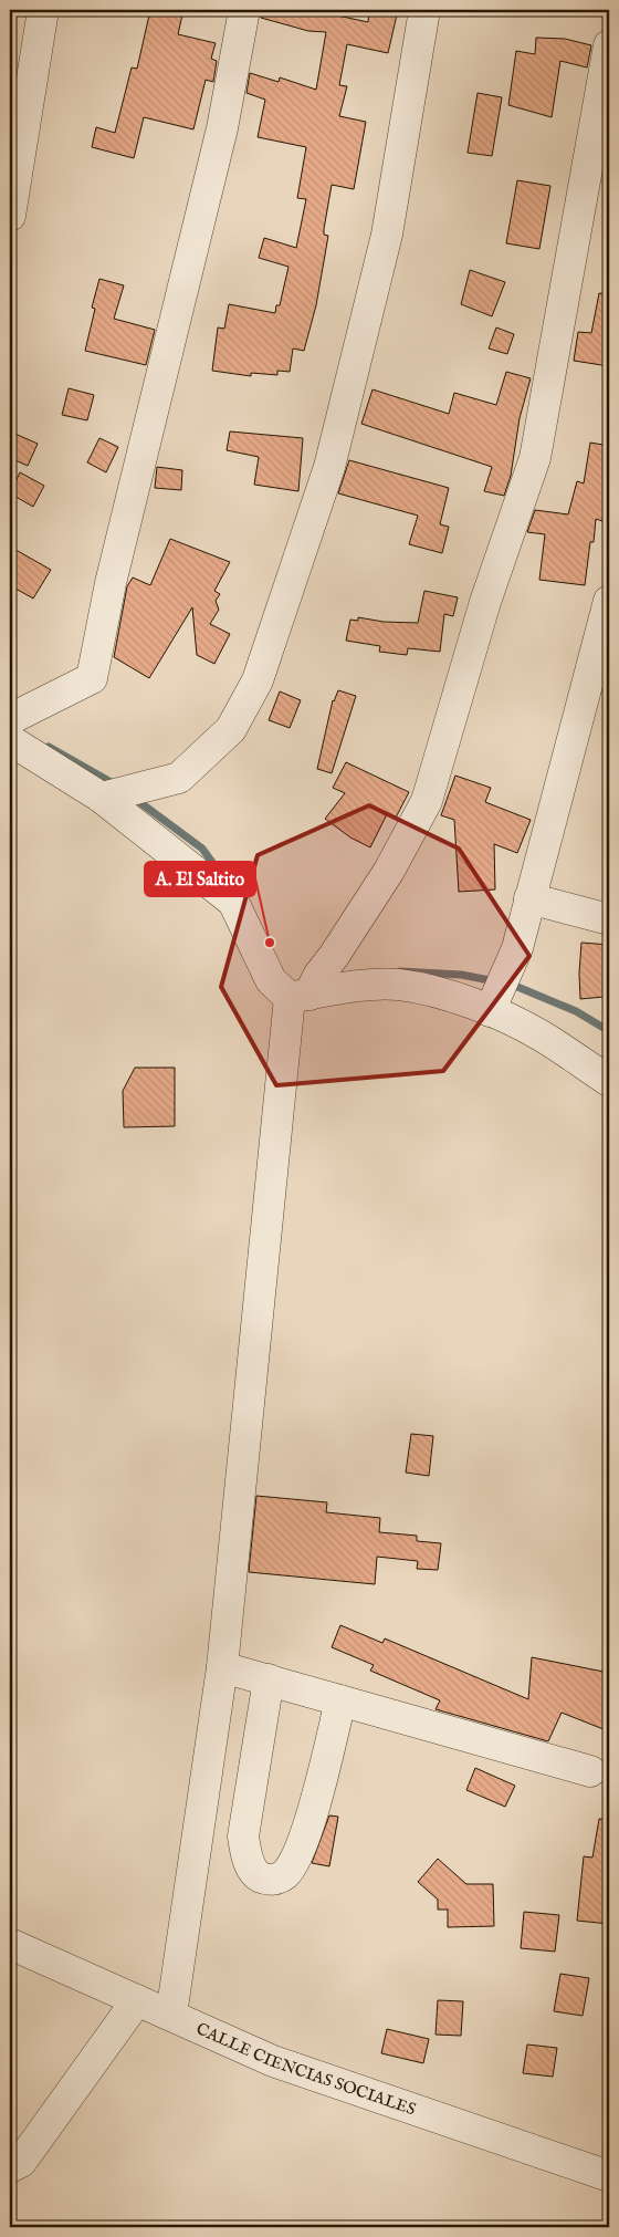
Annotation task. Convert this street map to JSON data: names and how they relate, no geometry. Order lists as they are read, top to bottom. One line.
{"streets":{"street":["CALLE CIENCIAS SOCIALES"]},"places":["A. El Saltito"]}
